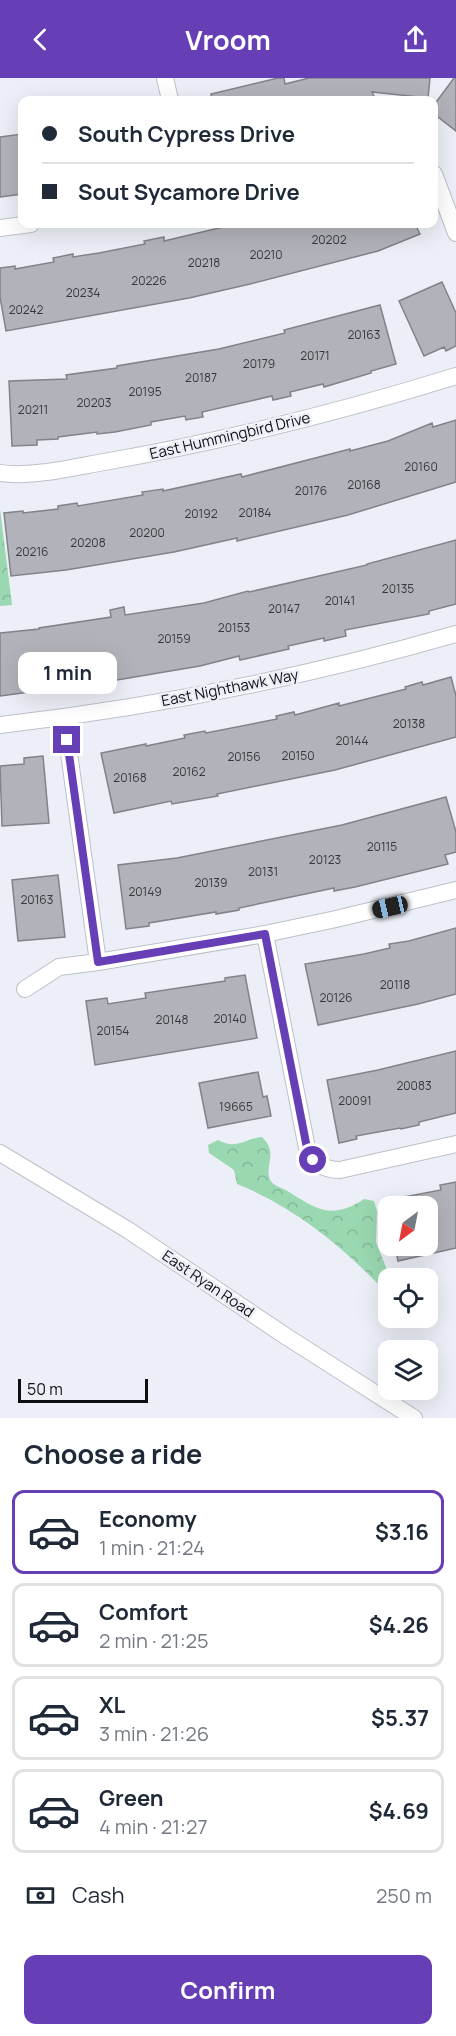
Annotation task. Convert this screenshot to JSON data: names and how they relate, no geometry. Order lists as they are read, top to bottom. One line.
{"streets":{"street":["East Hummingbird Drive","East Nighthawk Way","East Ryan Road"]},"house_numbers":["20202","20210","20218","20226","20234","20242","20163","20171","20179","20187","20195","20203","20211","20160","20168","20176","20184","20192","20200","20208","20216","20135","20141","20147","20153","20159","20138","20144","20150","20156","20162","20168","20115","20123","20131","20139","20149","20163","20118","20126","20140","20148","20154","20083","20091","19665"],"scale_bar":"50 m","north":"bottom left","page":{"header":"Vroom","banner":["South Cypress Drive","Sout Sycamore Drive"],"bubble":"1 min","scale":"50 m","heading":"Choose a ride","list":[{"name":"Economy","note":"1 min · 21:24","value":"$3.16"},{"name":"Comfort","note":"2 min · 21:25","value":"$4.26"},{"name":"XL","note":"3 min · 21:26","value":"$5.37"},{"name":"Green","note":"4 min · 21:27","value":"$4.69"}],"pay":["Cash","250 m"],"buttons":"Confirm"}}
